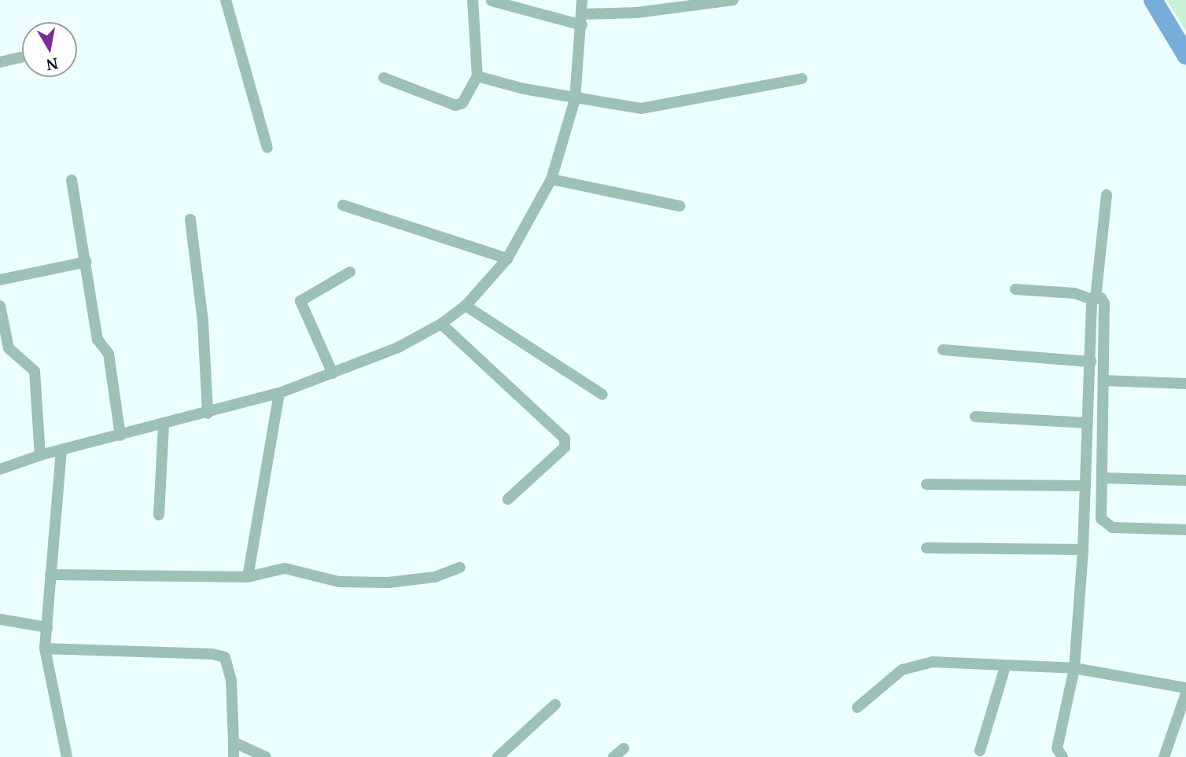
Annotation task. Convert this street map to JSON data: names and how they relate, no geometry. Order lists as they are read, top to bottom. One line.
{"north":"bottom"}
